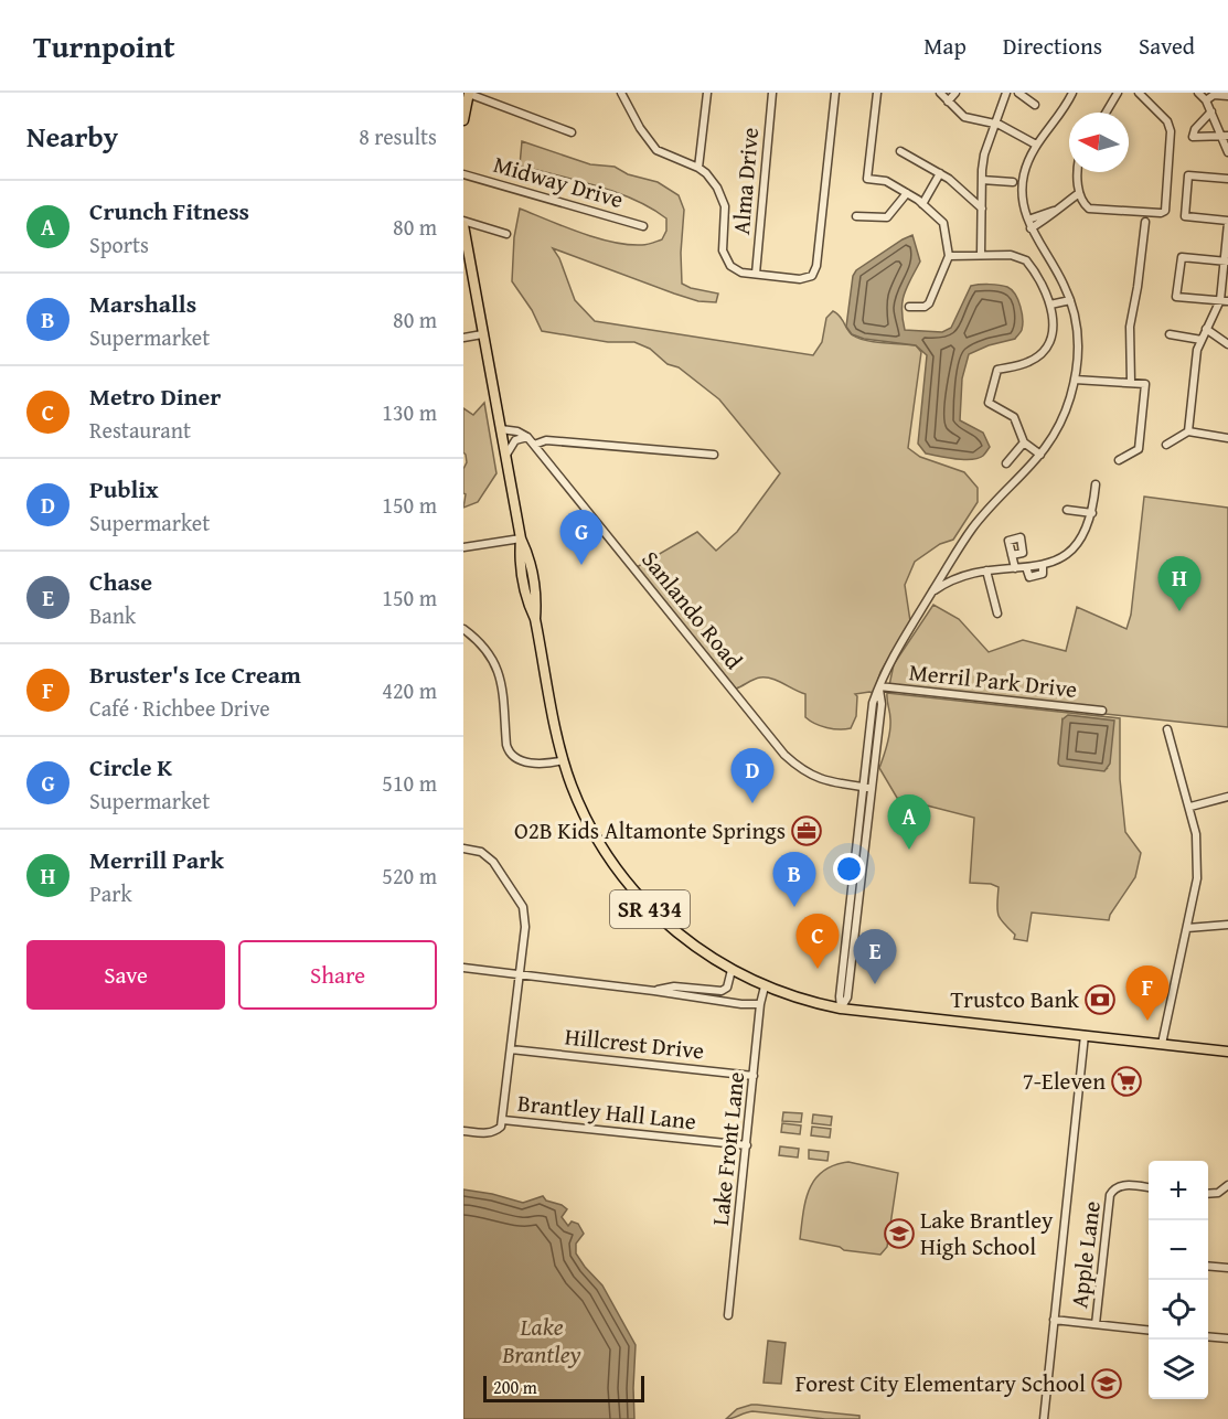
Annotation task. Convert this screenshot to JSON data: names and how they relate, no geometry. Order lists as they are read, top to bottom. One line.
{"streets":{"main road":["SR 434"],"street":["Alma Drive","Midway Drive","Sanlando Road","Merril Park Drive","Hillcrest Drive","Brantley Hall Lane","Lake Front Lane","Apple Lane"]},"crossings":[["SR 434","Lake Front Lane"],["Hillcrest Drive","Lake Front Lane"],["Brantley Hall Lane","Lake Front Lane"]],"water":["Lake Brantley"],"places":{"office":["O2B Kids Altamonte Springs"],"bank":["Trustco Bank"],"supermarket":["7-Eleven"],"school or university":["Lake Brantley High School","Forest City Elementary School"]},"scale_bar":"200 m","north":"left","page":{"header":"Turnpoint","nav":["Map","Directions","Saved"],"heading":["Nearby","8 results"],"list":[{"mark":"A","name":"Crunch Fitness","note":"Sports","value":"80 m"},{"mark":"B","name":"Marshalls","note":"Supermarket","value":"80 m"},{"mark":"C","name":"Metro Diner","note":"Restaurant","value":"130 m"},{"mark":"D","name":"Publix","note":"Supermarket","value":"150 m"},{"mark":"E","name":"Chase","note":"Bank","value":"150 m"},{"mark":"F","name":"Bruster's Ice Cream","note":"Café · Richbee Drive","value":"420 m"},{"mark":"G","name":"Circle K","note":"Supermarket","value":"510 m"},{"mark":"H","name":"Merrill Park","note":"Park","value":"520 m"}],"pins":["G","H","D","A","B","C","E","F"],"buttons":["Save","Share"],"map_buttons":["+","−"],"scale":"200 m"}}
